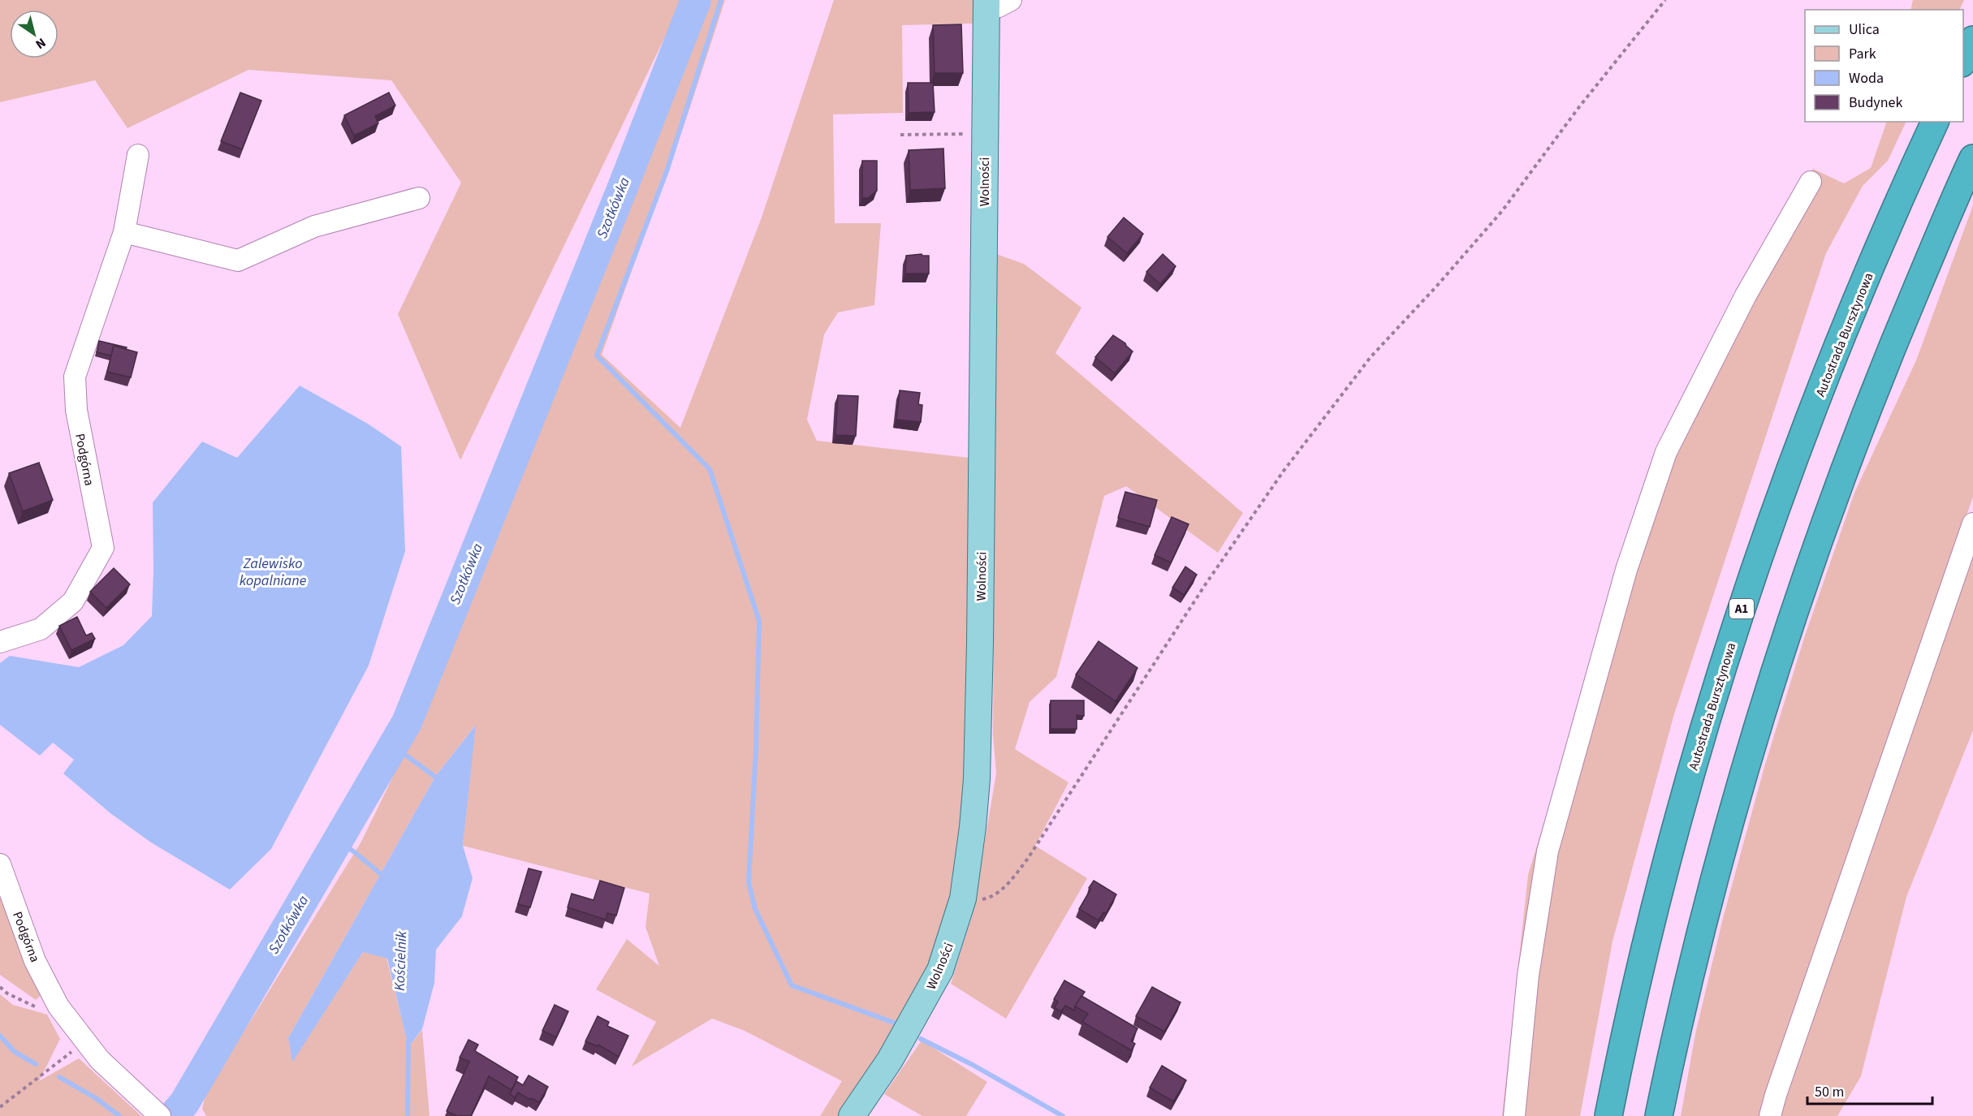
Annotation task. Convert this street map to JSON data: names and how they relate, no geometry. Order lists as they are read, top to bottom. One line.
{"streets":{"highway":["Autostrada Bursztynowa","A1"],"main road":["Wolności"],"street":["Podgórna"]},"water":["Szotkówka","Zalewisko kopalniane","Kościelnik"],"legend":["Ulica","Park","Woda","Budynek"],"scale_bar":"50 m","north":"bottom right"}
